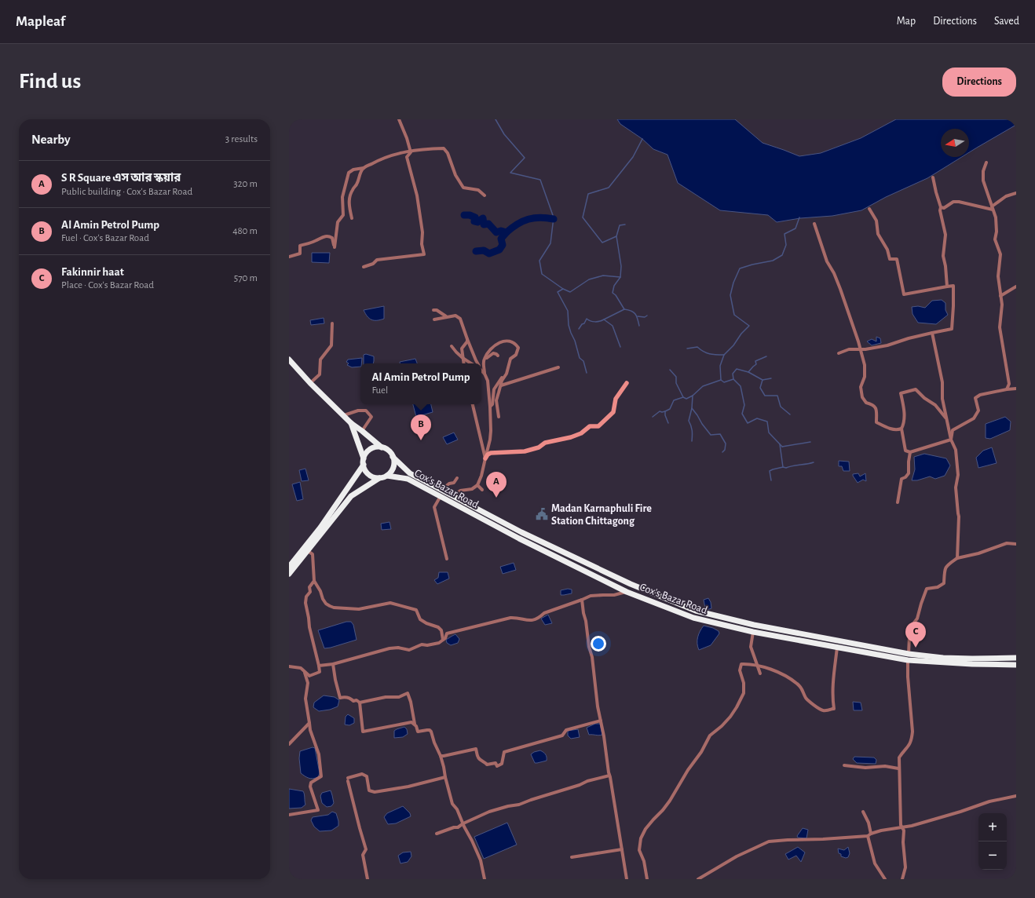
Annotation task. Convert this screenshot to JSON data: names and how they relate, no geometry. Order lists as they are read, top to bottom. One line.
{"streets":{"highway":["Cox's Bazar Road"]},"places":{"public building":["Madan Karnaphuli Fire Station Chittagong"]},"north":"left","page":{"header":"Mapleaf","nav":["Map","Directions","Saved"],"buttons":"Directions","title":"Find us","heading":["Nearby","3 results"],"list":[{"mark":"A","name":"S R Square এস আর স্কয়ার","note":"Public building · Cox's Bazar Road","value":"320 m"},{"mark":"B","name":"Al Amin Petrol Pump","note":"Fuel · Cox's Bazar Road","value":"480 m"},{"mark":"C","name":"Fakinnir haat","note":"Place · Cox's Bazar Road","value":"570 m"}],"popup":["Al Amin Petrol Pump","Fuel"],"pins":["B","A","C"],"map_buttons":["+","−"]}}
